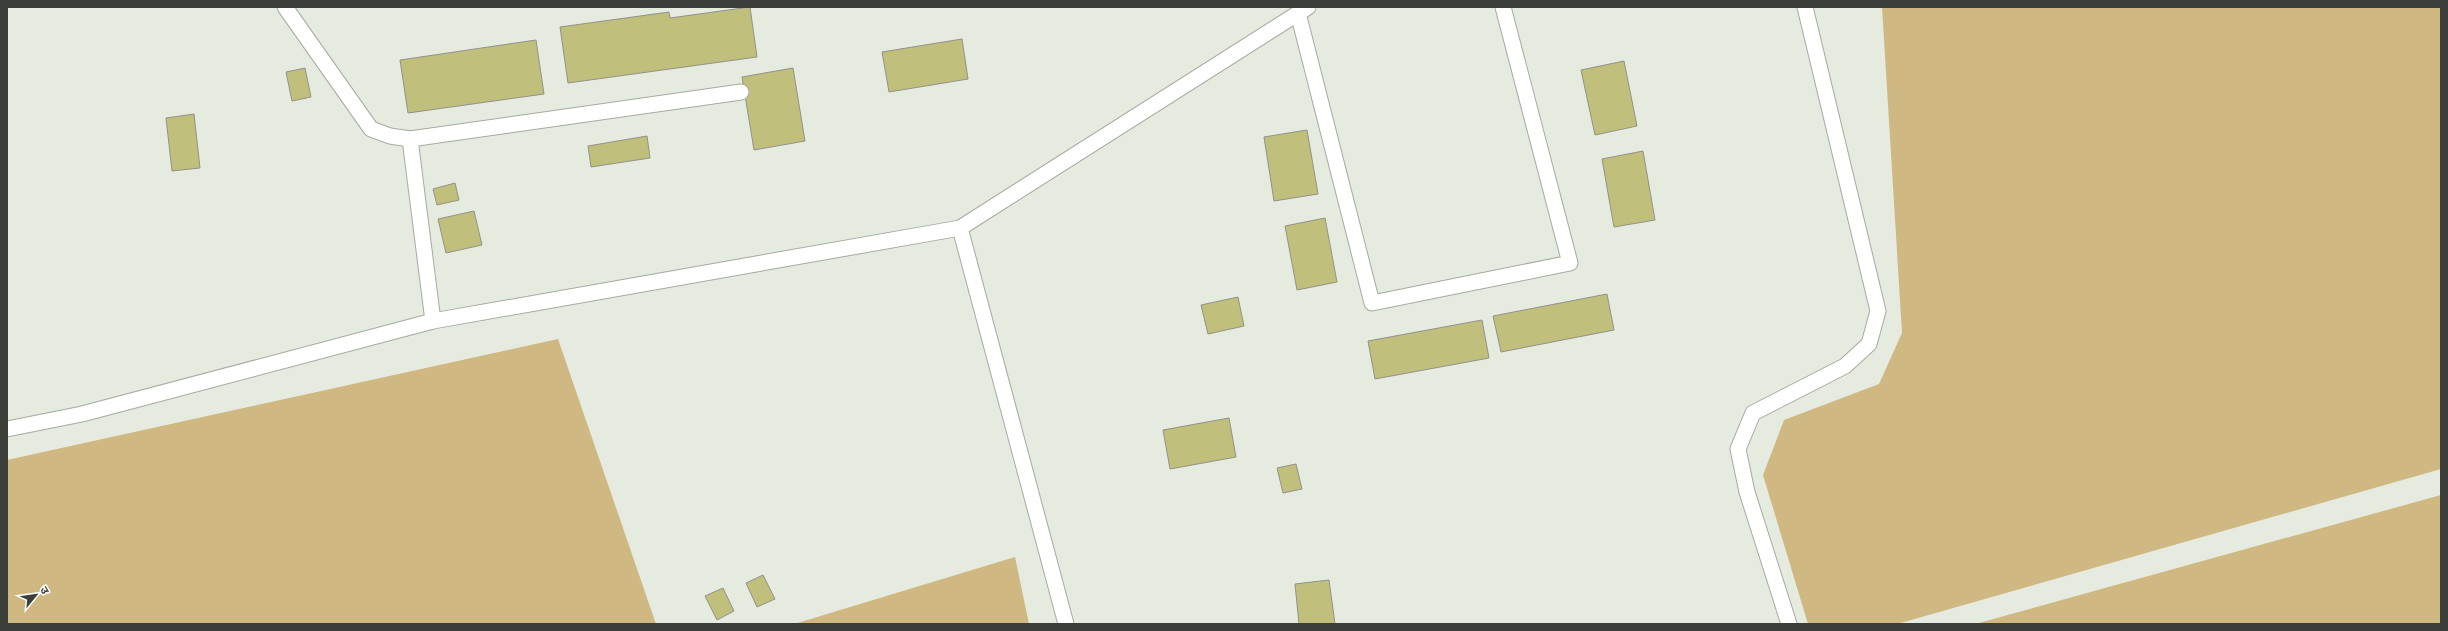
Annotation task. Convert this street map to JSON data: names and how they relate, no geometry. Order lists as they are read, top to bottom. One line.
{"north":"top right"}
